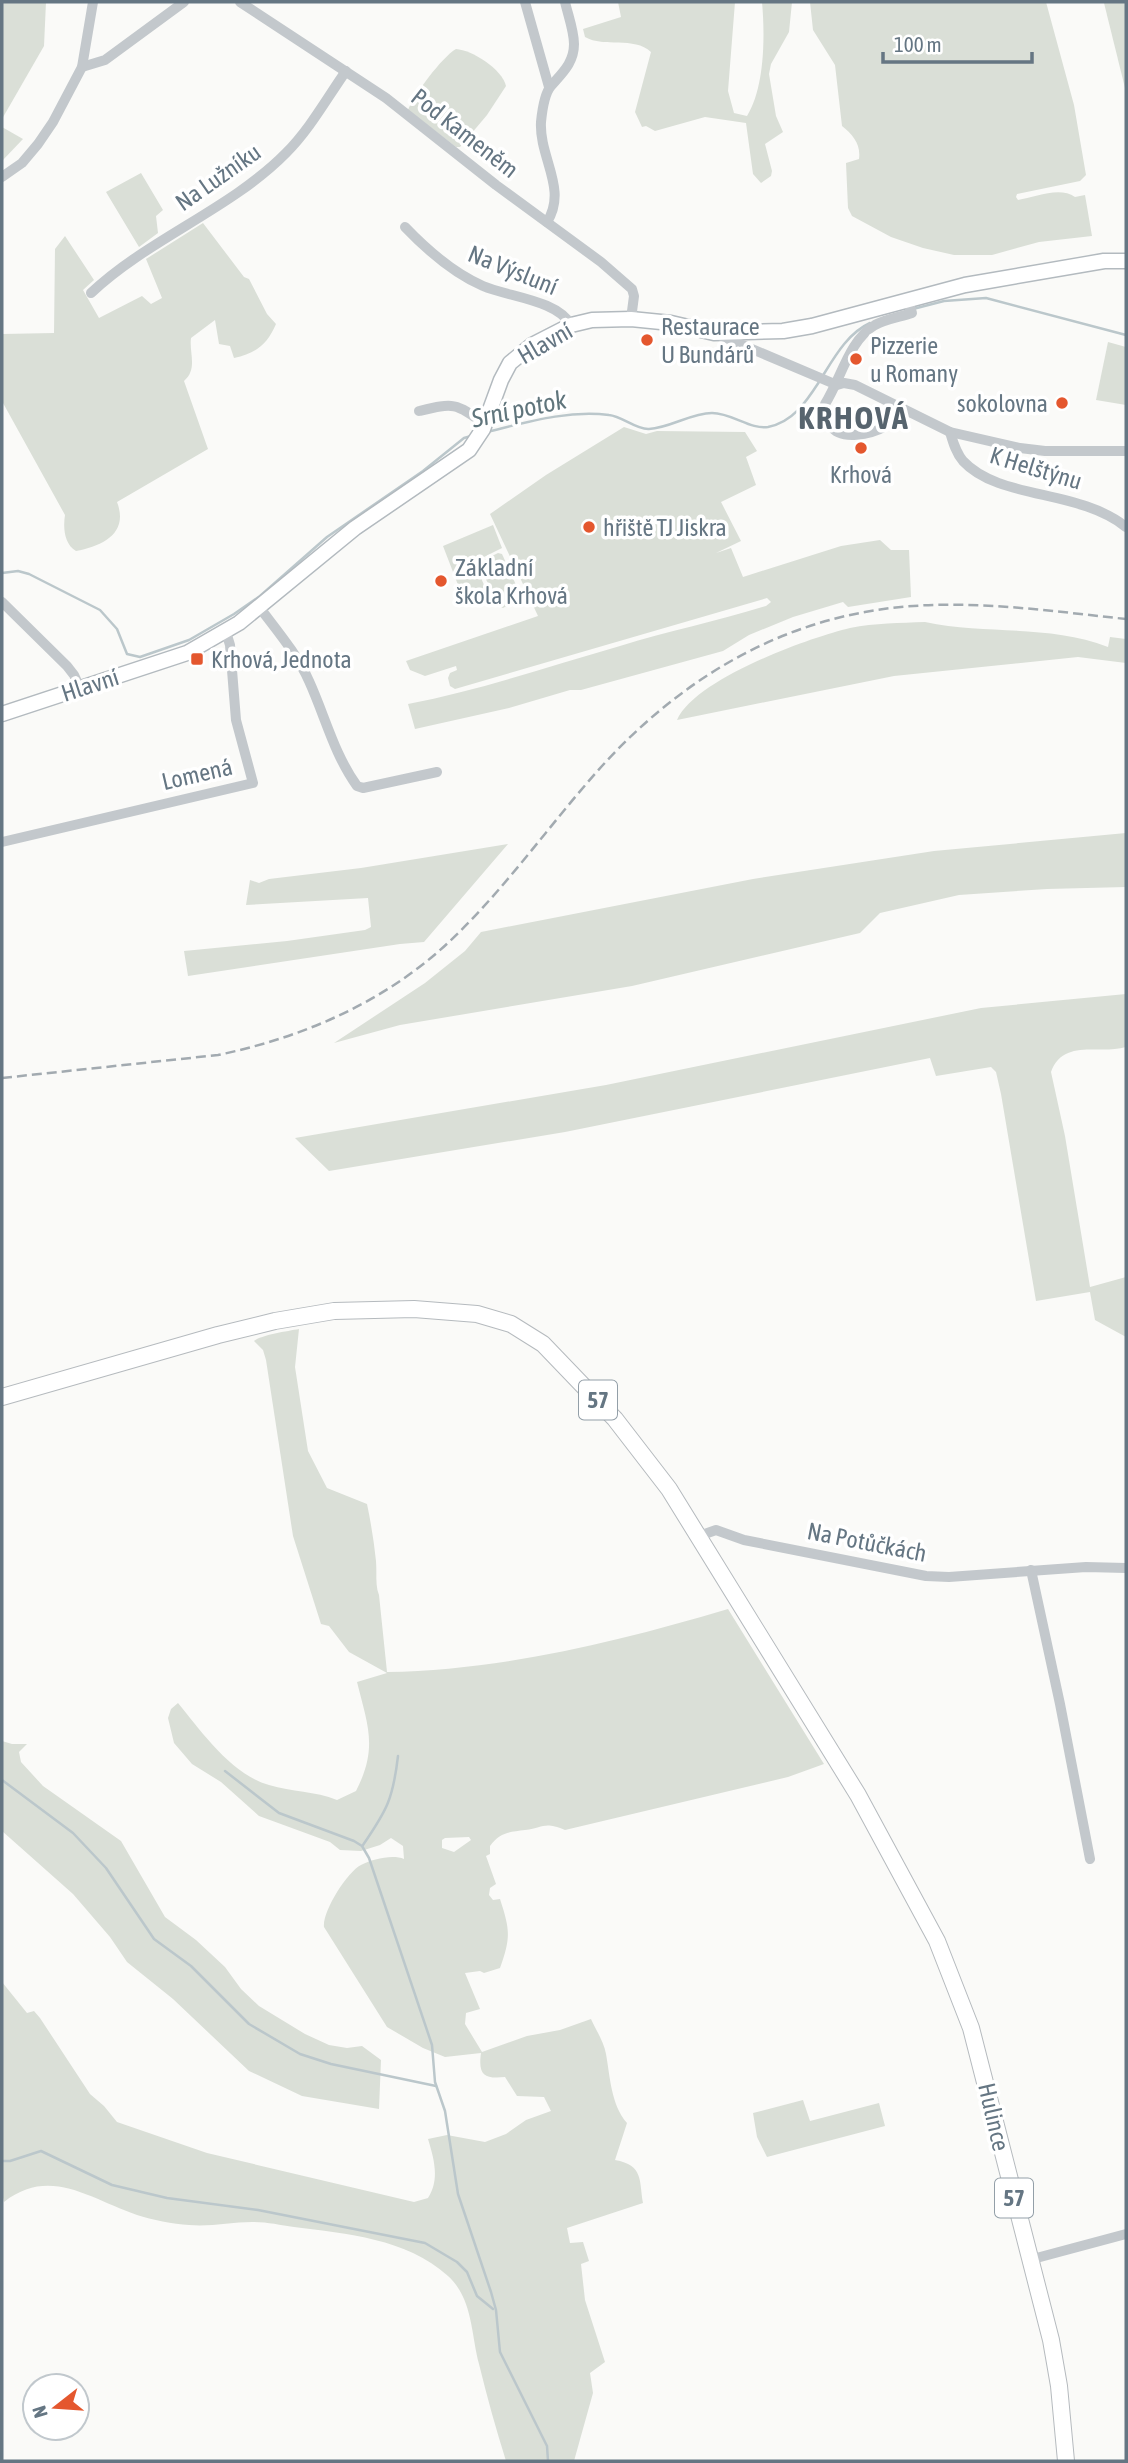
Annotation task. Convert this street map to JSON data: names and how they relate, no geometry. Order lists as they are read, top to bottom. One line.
{"streets":{"main road":["57","Hulince"],"street":["Pod Kameněm","Na Lužníku","Na Výsluní","Hlavní","K Helštýnu","Lomená","Na Potůčkách"]},"crossings":[["Pod Kameněm","Na Lužníku"],["Pod Kameněm","Hlavní"],["Na Výsluní","Hlavní"],["Hlavní","Lomená"],["57","Na Potůčkách"],["57","Hulince"],["Na Potůčkách","Hulince"]],"districts":["KRHOVÁ"],"water":["Srní potok"],"places":{"other":["Restaurace U Bundárů","Pizzerie u Romany","sokolovna","Krhová","hřiště TJ Jiskra","Základní škola Krhová"],"transit":["Krhová, Jednota"]},"scale_bar":"100 m","north":"left"}
